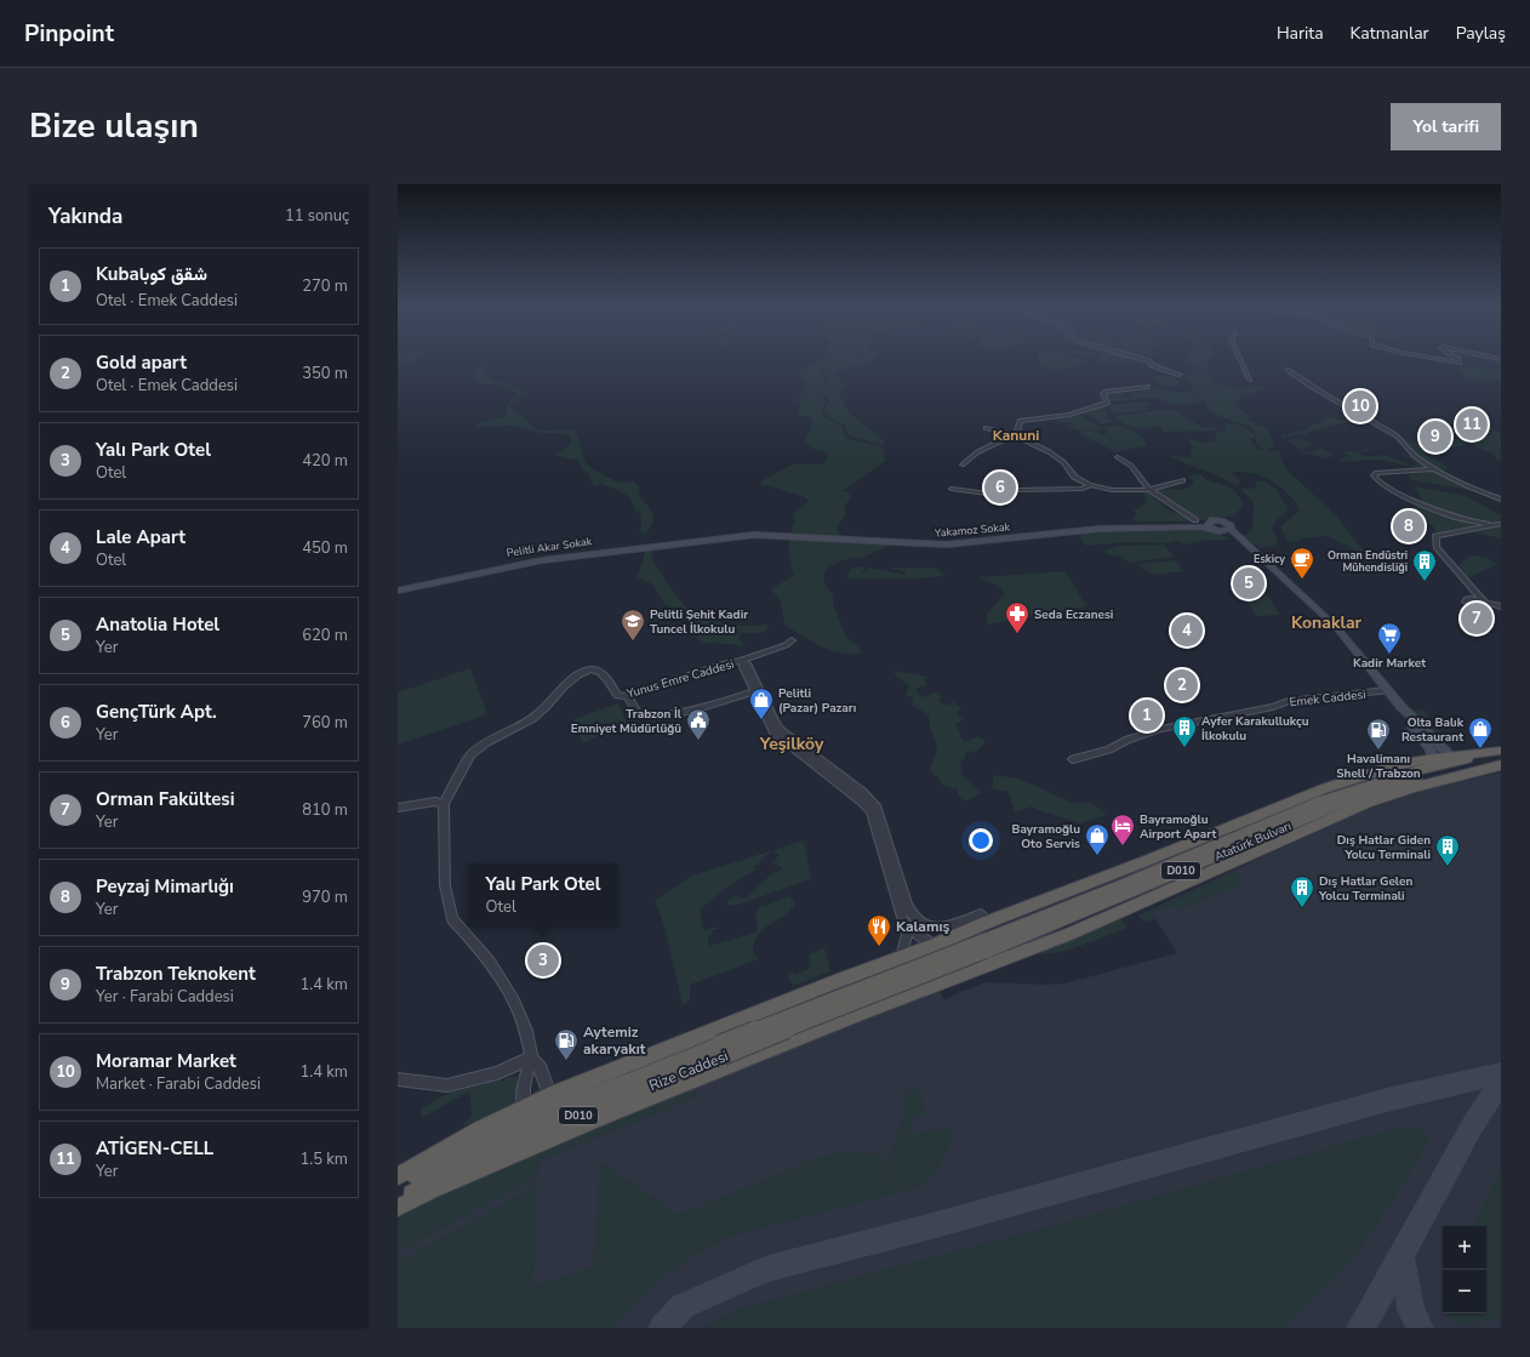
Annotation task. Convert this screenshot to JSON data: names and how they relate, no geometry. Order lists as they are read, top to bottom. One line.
{"streets":{"highway":["Atatürk Bulvarı","D010","Rize Caddesi"],"main road":["Yakamoz Sokak","Pelitli Akar Sokak"],"street":["Yunus Emre Caddesi","Emek Caddesi"]},"crossings":[["Yakamoz Sokak","Pelitli Akar Sokak"],["Atatürk Bulvarı","Rize Caddesi"]],"districts":["Kanuni","Konaklar","Yeşilköy"],"places":{"cafe":["Eskicy"],"building":["Orman Endüstri Mühendisliği","Ayfer Karakullukçu İlkokulu","Dış Hatlar Giden Yolcu Terminali","Dış Hatlar Gelen Yolcu Terminali"],"pharmacy":["Seda Eczanesi"],"school or university":["Pelitli Şehit Kadir Tuncel İlkokulu"],"supermarket":["Kadir Market"],"shop":["Pelitli (Pazar) Pazarı","Olta Balık Restaurant","Bayramoğlu Oto Servis"],"public building":["Trabzon İl Emniyet Müdürlüğü"],"fuel station":["Havalimanı Shell / Trabzon","Aytemiz akaryakıt"],"hotel":["Bayramoğlu Airport Apart"],"restaurant":["Kalamış"]},"page":{"header":"Pinpoint","nav":["Harita","Katmanlar","Paylaş"],"title":"Bize ulaşın","buttons":"Yol tarifi","heading":["Yakında","11 sonuç"],"list":[{"mark":"1","name":"Kubaشقق كوبا","note":"Otel · Emek Caddesi","value":"270 m"},{"mark":"2","name":"Gold apart","note":"Otel · Emek Caddesi","value":"350 m"},{"mark":"3","name":"Yalı Park Otel","note":"Otel","value":"420 m"},{"mark":"4","name":"Lale Apart","note":"Otel","value":"450 m"},{"mark":"5","name":"Anatolia Hotel","note":"Yer","value":"620 m"},{"mark":"6","name":"GençTürk Apt.","note":"Yer","value":"760 m"},{"mark":"7","name":"Orman Fakültesi","note":"Yer","value":"810 m"},{"mark":"8","name":"Peyzaj Mimarlığı","note":"Yer","value":"970 m"},{"mark":"9","name":"Trabzon Teknokent","note":"Yer · Farabi Caddesi","value":"1.4 km"},{"mark":"10","name":"Moramar Market","note":"Market · Farabi Caddesi","value":"1.4 km"},{"mark":"11","name":"ATİGEN-CELL","note":"Yer","value":"1.5 km"}],"pins":["10","11","9","6","8","5","7","4","2","1","3"],"popup":["Yalı Park Otel","Otel"],"map_buttons":["+","−"]}}
